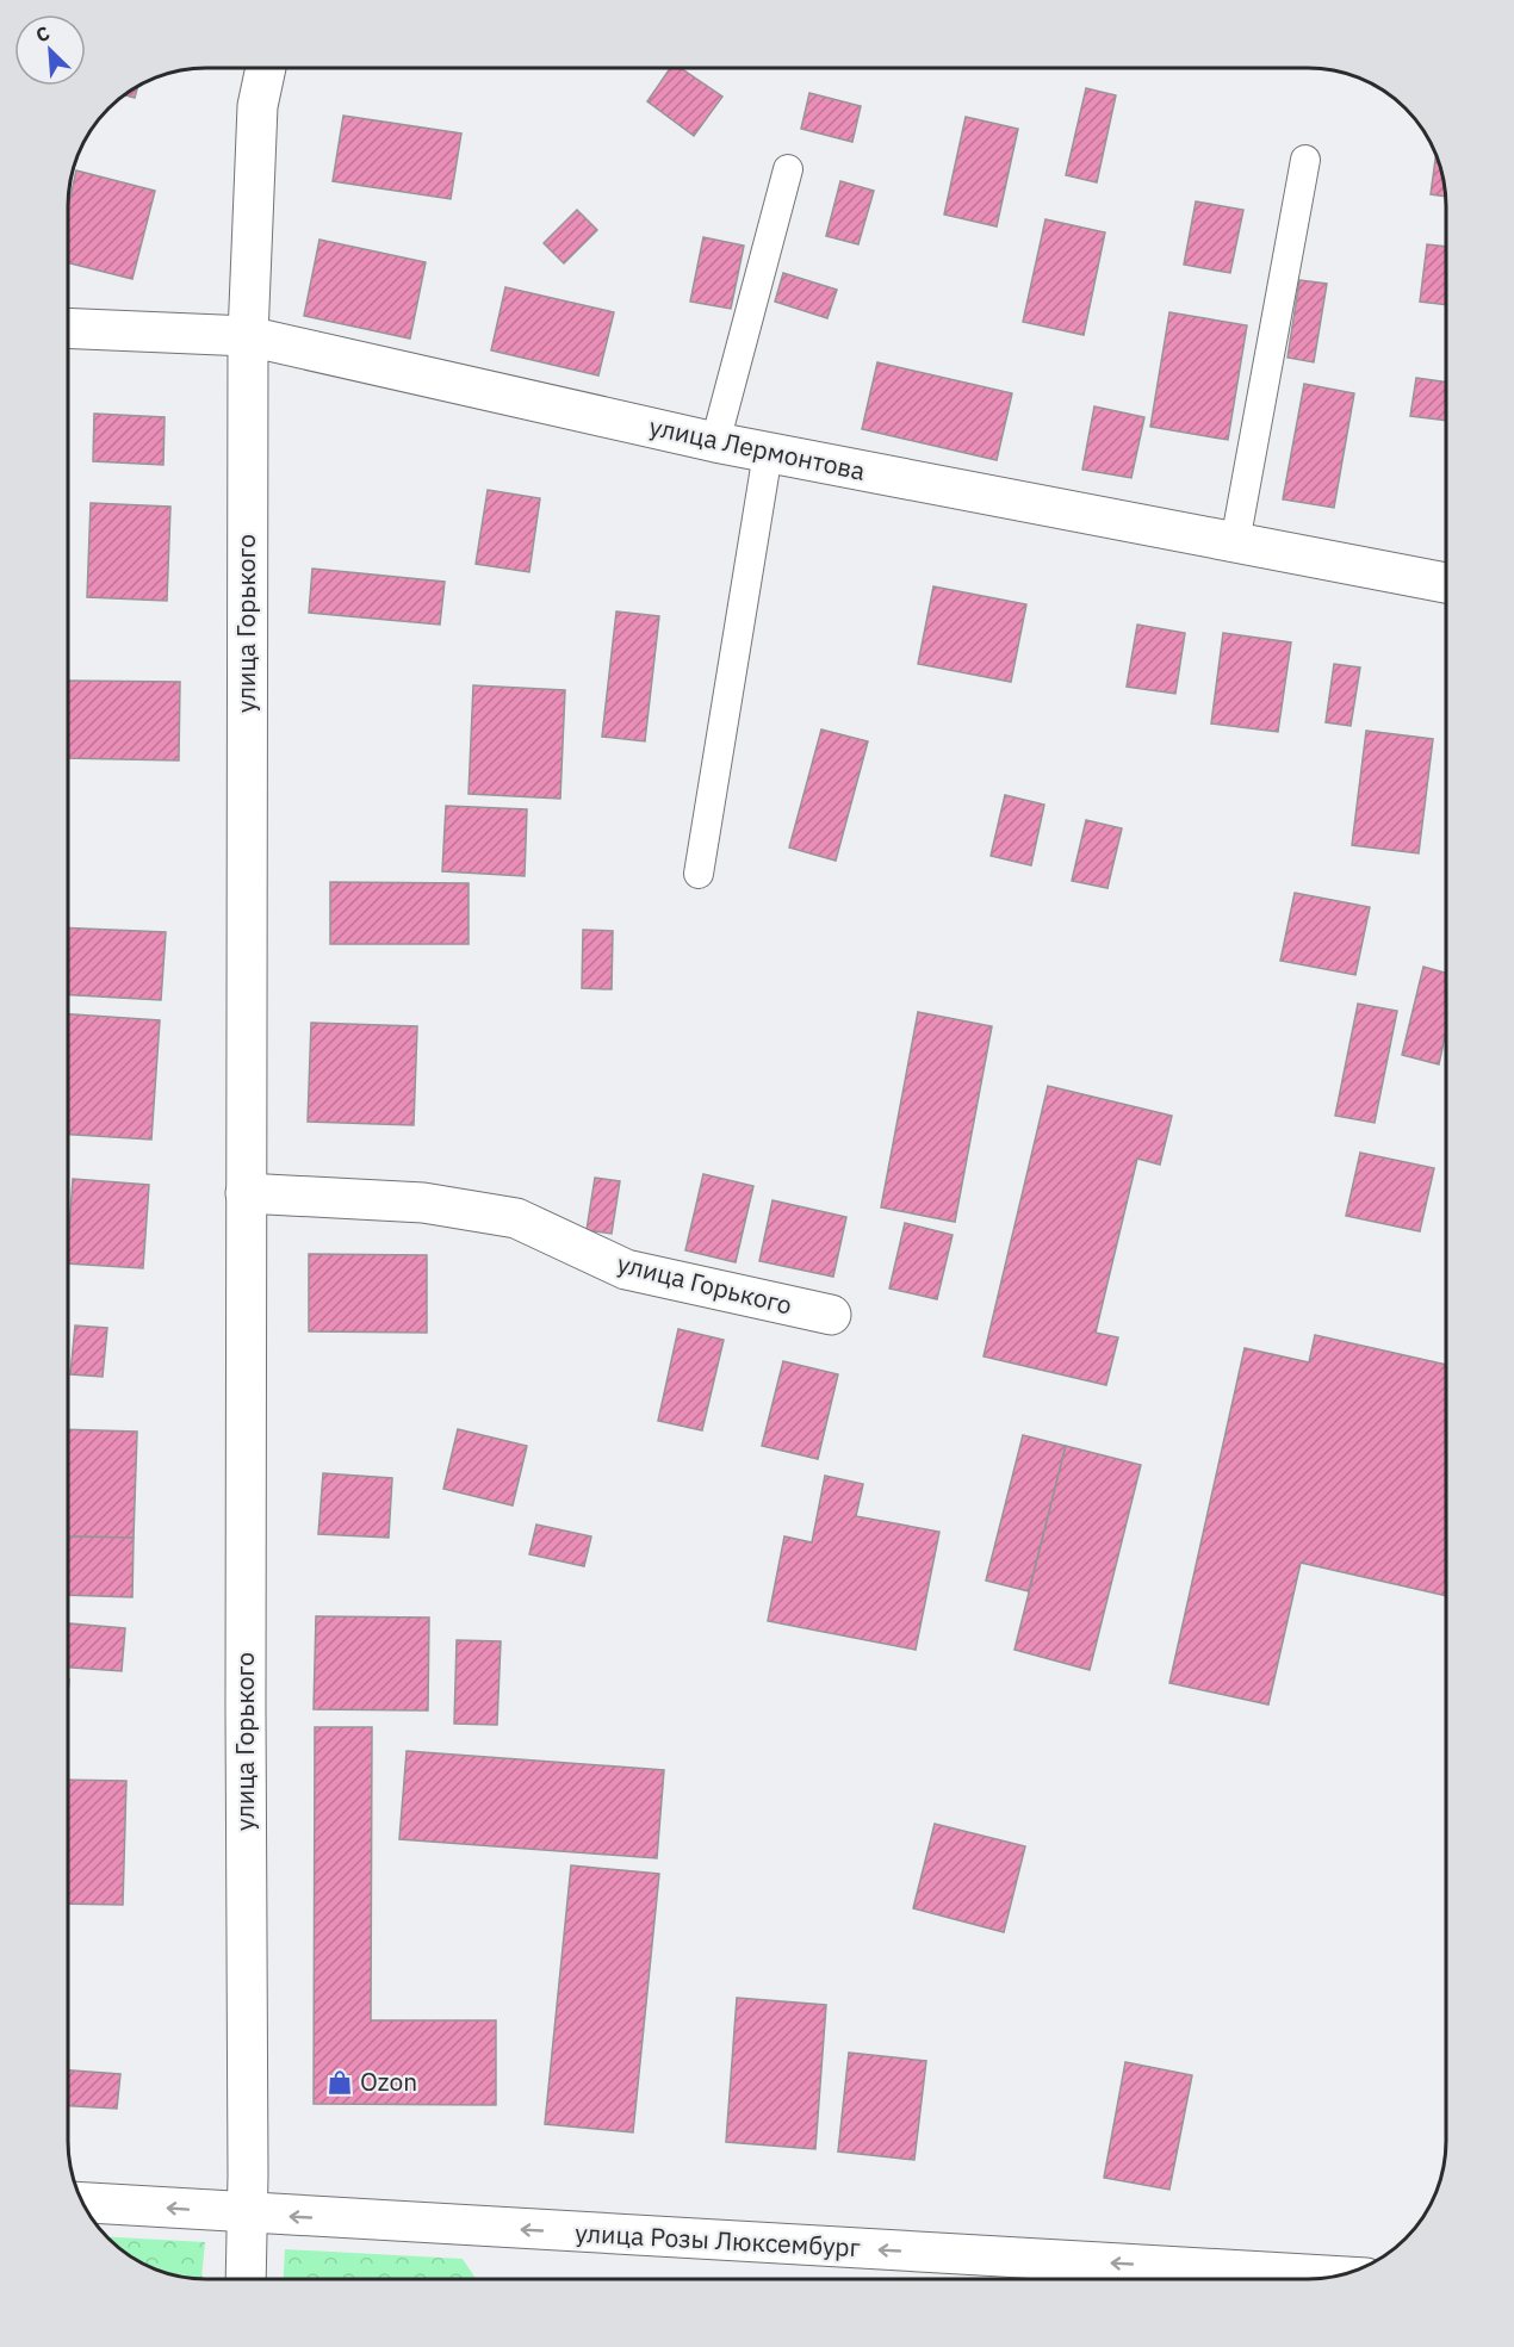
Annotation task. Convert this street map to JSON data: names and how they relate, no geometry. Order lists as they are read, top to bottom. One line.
{"streets":{"street":["улица Лермонтова","улица Горького","улица Розы Люксембург"]},"crossings":[["улица Лермонтова","улица Горького"],["улица Горького","улица Розы Люксембург"]],"one_way":["улица Розы Люксембург"],"places":{"shop":["Ozon"]},"north":"top left"}
